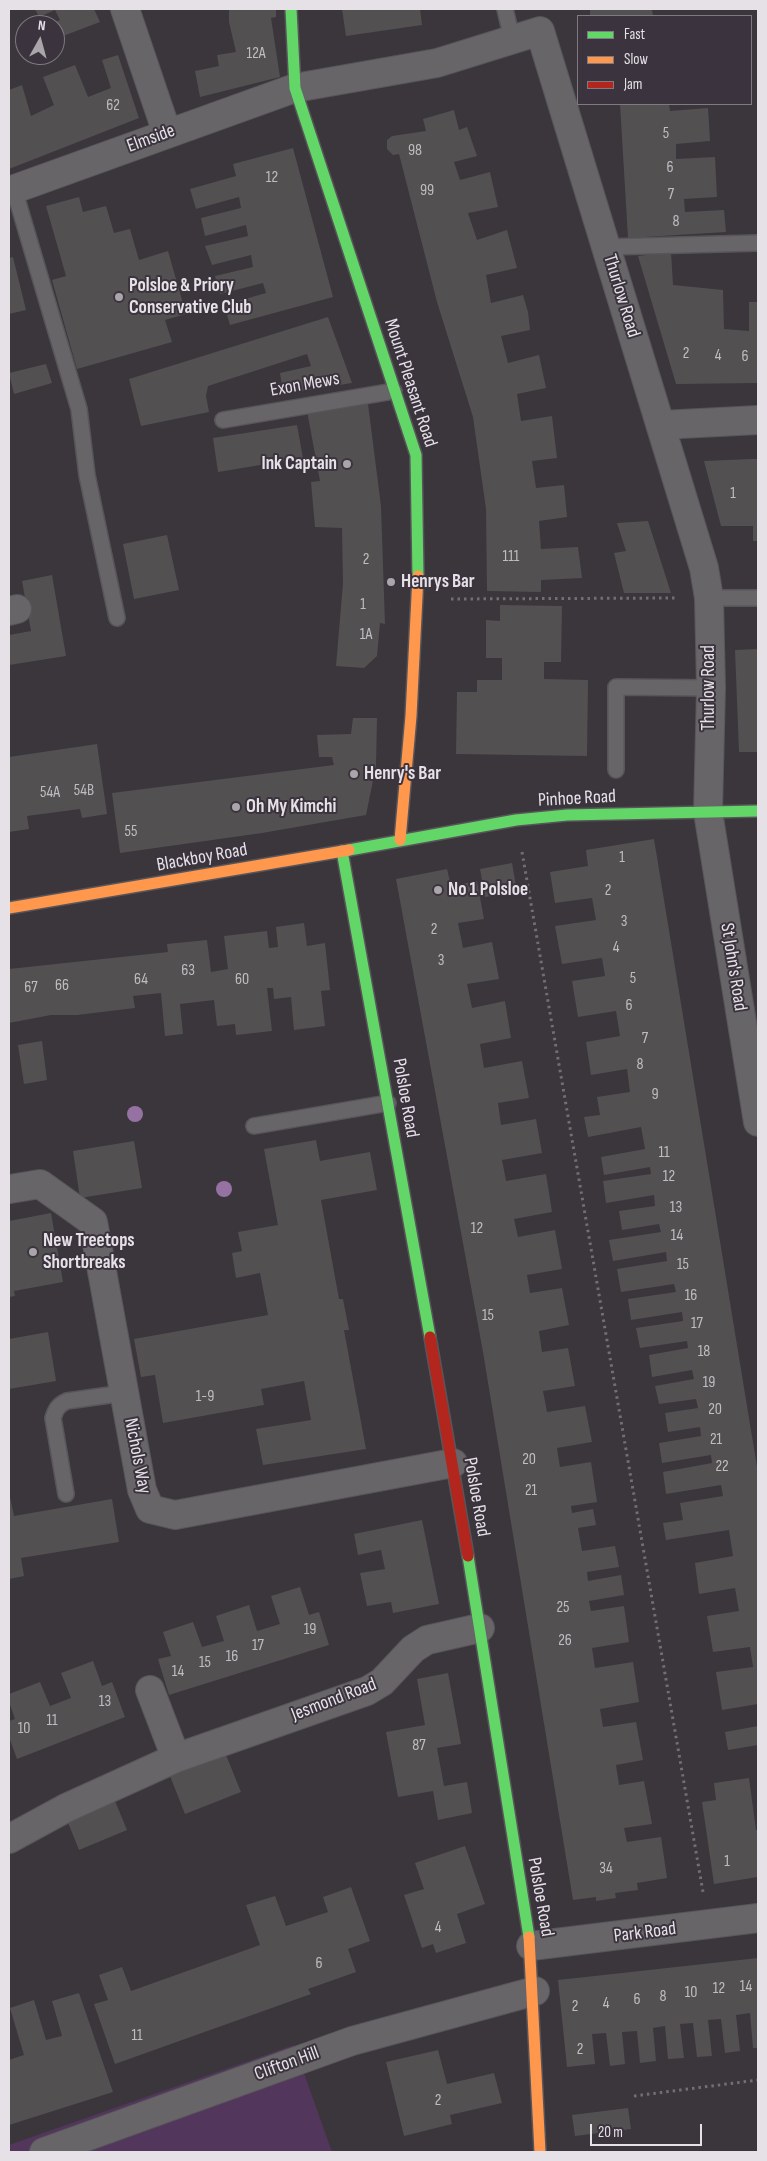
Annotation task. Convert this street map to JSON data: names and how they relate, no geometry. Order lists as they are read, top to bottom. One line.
{"streets":{"street":["Elmside","Thurlow Road","Mount Pleasant Road","Pinhoe Road","Blackboy Road","St John's Road","Polsloe Road","Nichols Way","Jesmond Road","Park Road","Clifton Hill"],"lane":["Exon Mews"]},"crossings":[["Elmside","Thurlow Road"],["Elmside","Mount Pleasant Road"],["Thurlow Road","Mount Pleasant Road"],["Thurlow Road","Pinhoe Road"],["Thurlow Road","St John's Road"],["Mount Pleasant Road","Exon Mews"],["Mount Pleasant Road","Pinhoe Road"],["Mount Pleasant Road","Blackboy Road"],["Pinhoe Road","Blackboy Road"],["Pinhoe Road","St John's Road"],["Blackboy Road","Polsloe Road"],["Polsloe Road","Nichols Way"],["Polsloe Road","Jesmond Road"],["Polsloe Road","Park Road"],["Polsloe Road","Clifton Hill"]],"places":["Polsloe & Priory Conservative Club","Ink Captain","Henrys Bar","Henry's Bar","Oh My Kimchi","No 1 Polsloe","New Treetops Shortbreaks"],"house_numbers":["12A","62","5","98","6","12","99","7","8","2","4","6","1","111","2","1","1A","54B","54A","55","1","2","3","2","4","3","63","5","64","60","66","67","6","7","8","9","11","12","13","12","14","15","16","15","17","18","19","1-9","20","21","20","22","21","25","19","26","17","16","15","14","13","11","10","87","1","34","4","6","14","12","10","8","6","4","2","11","2","2"],"legend":["Fast","Slow","Jam"],"scale_bar":"20 m","north":"top"}
